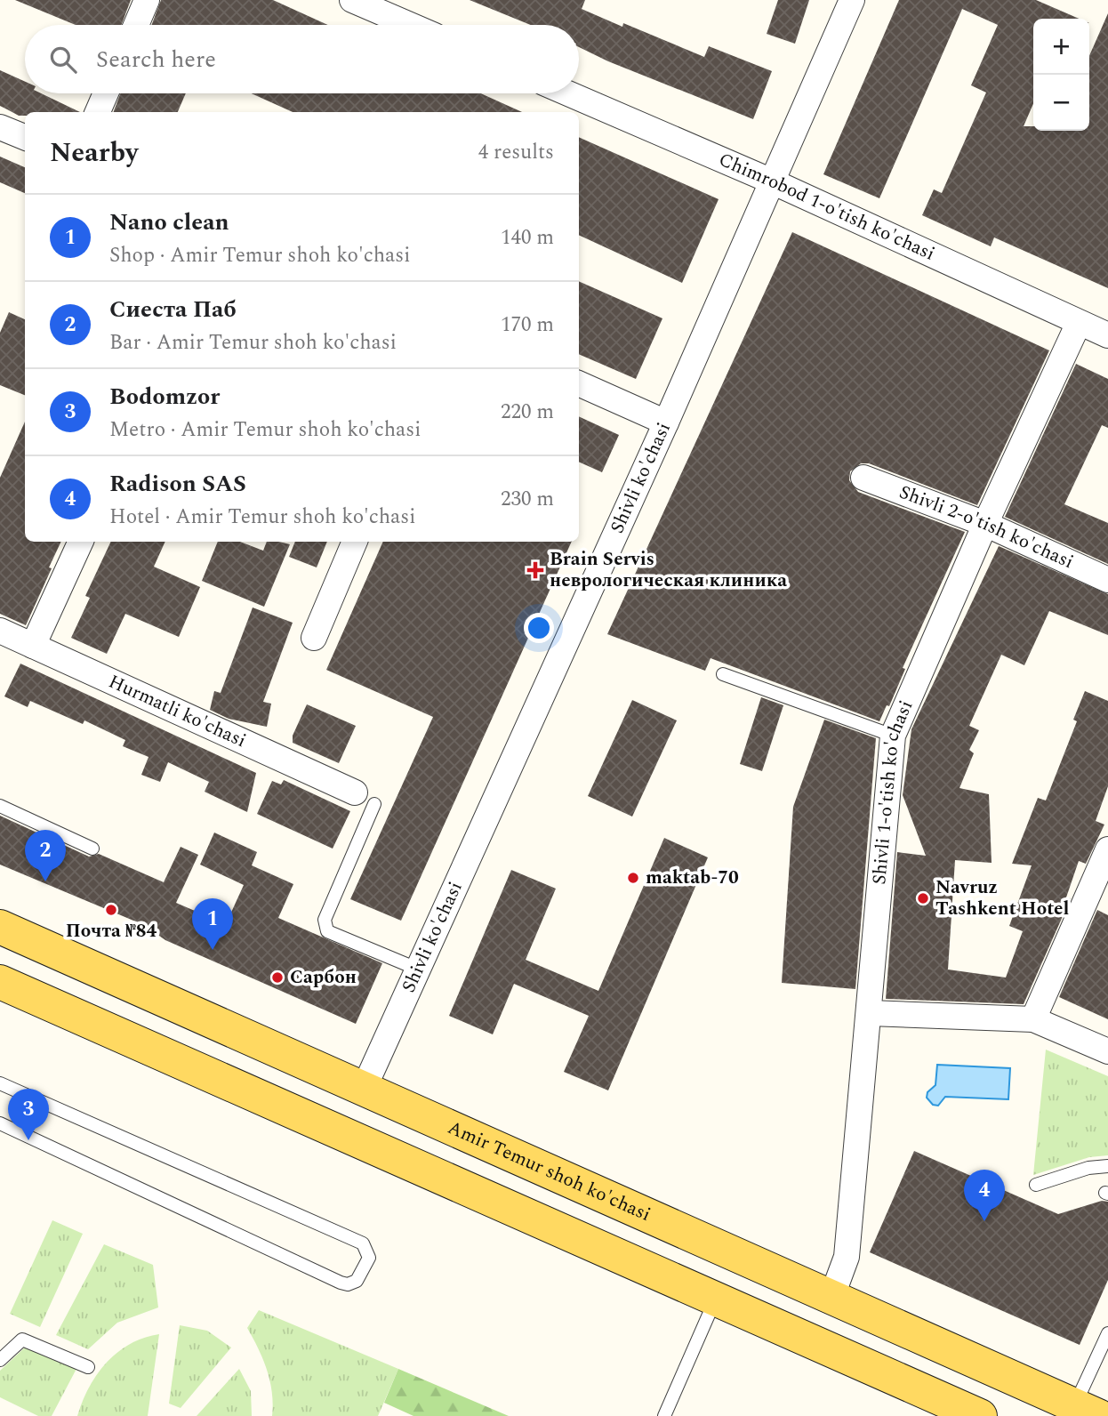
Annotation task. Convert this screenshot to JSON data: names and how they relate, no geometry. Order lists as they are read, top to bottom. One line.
{"streets":{"main road":["Amir Temur shoh ko'chasi"],"street":["Chimrobod 1-o'tish ko'chasi","Shivli ko'chasi","Shivli 2-o'tish ko'chasi","Hurmatli ko'chasi","Shivli 1-o'tish ko'chasi"]},"crossings":[["Chimrobod 1-o'tish ko'chasi","Shivli ko'chasi"],["Chimrobod 1-o'tish ko'chasi","Shivli 1-o'tish ko'chasi"],["Shivli ko'chasi","Amir Temur shoh ko'chasi"],["Shivli 2-o'tish ko'chasi","Shivli 1-o'tish ko'chasi"],["Shivli 1-o'tish ko'chasi","Amir Temur shoh ko'chasi"]],"places":{"health":["Brain Servis неврологическая клиника"],"other":["maktab-70","Navruz Tashkent Hotel","Почта №84","Сарбон"]},"page":{"map_buttons":["+","−"],"search":"Search here","heading":["Nearby","4 results"],"list":[{"mark":"1","name":"Nano clean","note":"Shop · Amir Temur shoh ko'chasi","value":"140 m"},{"mark":"2","name":"Сиеста Паб","note":"Bar · Amir Temur shoh ko'chasi","value":"170 m"},{"mark":"3","name":"Bodomzor","note":"Metro · Amir Temur shoh ko'chasi","value":"220 m"},{"mark":"4","name":"Radison SAS","note":"Hotel · Amir Temur shoh ko'chasi","value":"230 m"}],"pins":["2","1","3","4"]}}
